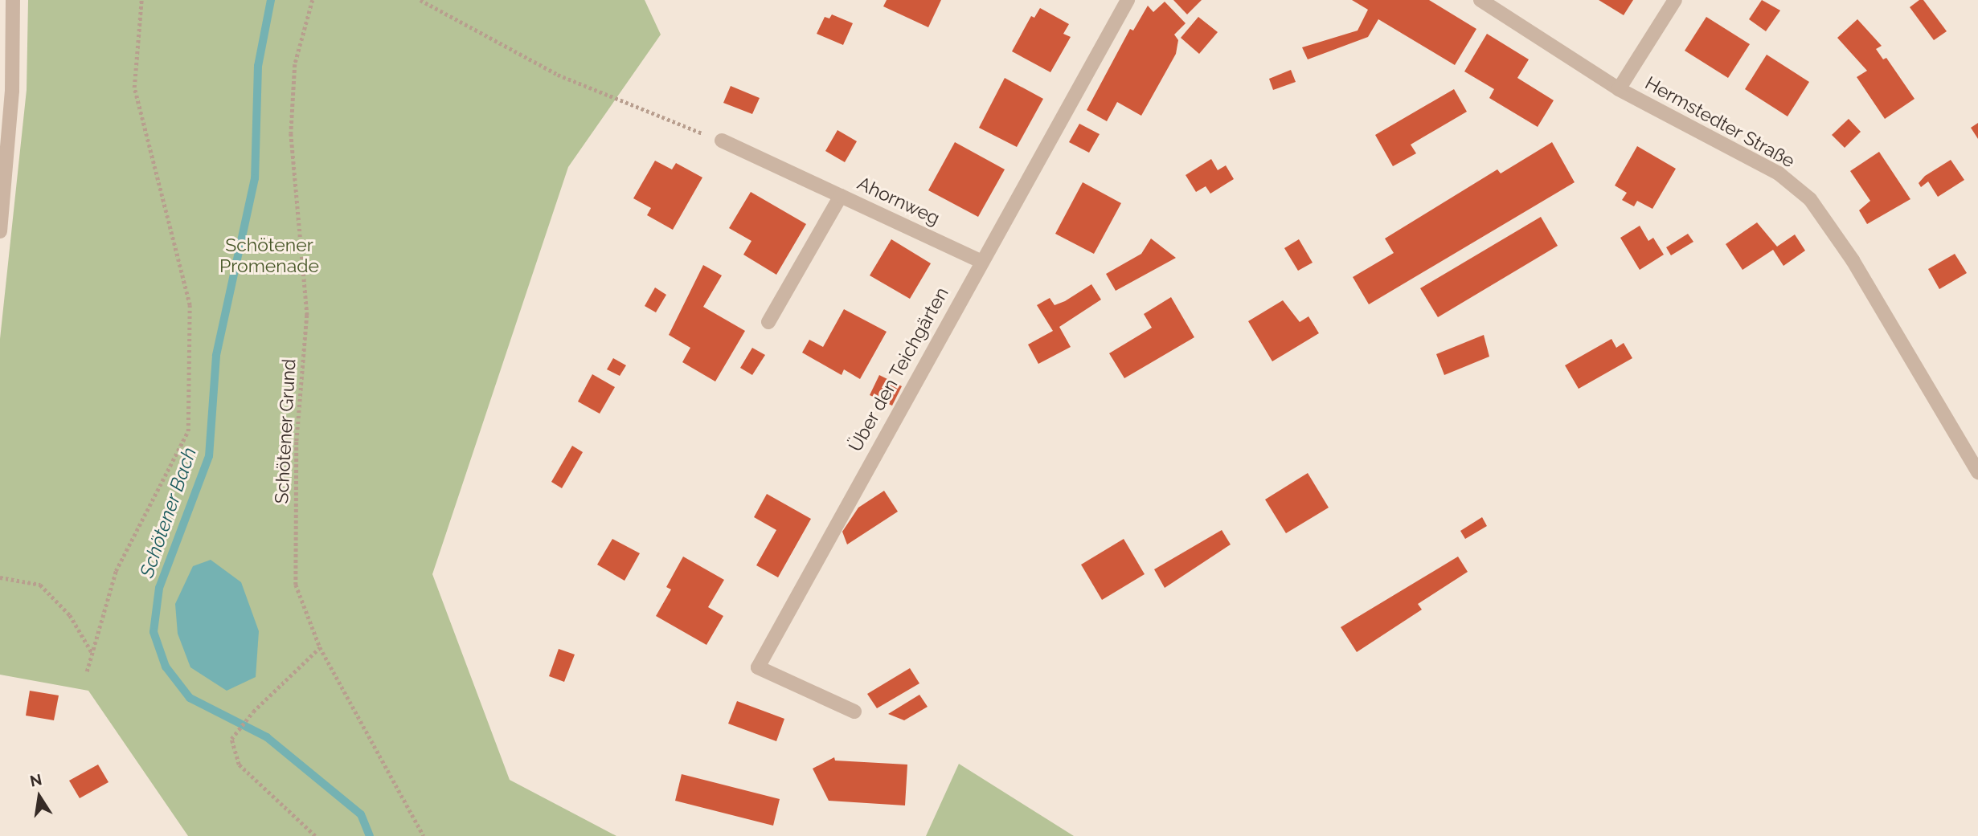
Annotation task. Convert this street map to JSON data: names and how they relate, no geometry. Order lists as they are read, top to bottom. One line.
{"streets":{"street":["Hermstedter Straße","Ahornweg","Über den Teichgärten"],"path":["Schötener Grund"]},"crossings":[["Ahornweg","Über den Teichgärten"]],"water":["Schötener Bach"],"parks":["Schötener Promenade"],"north":"top"}
